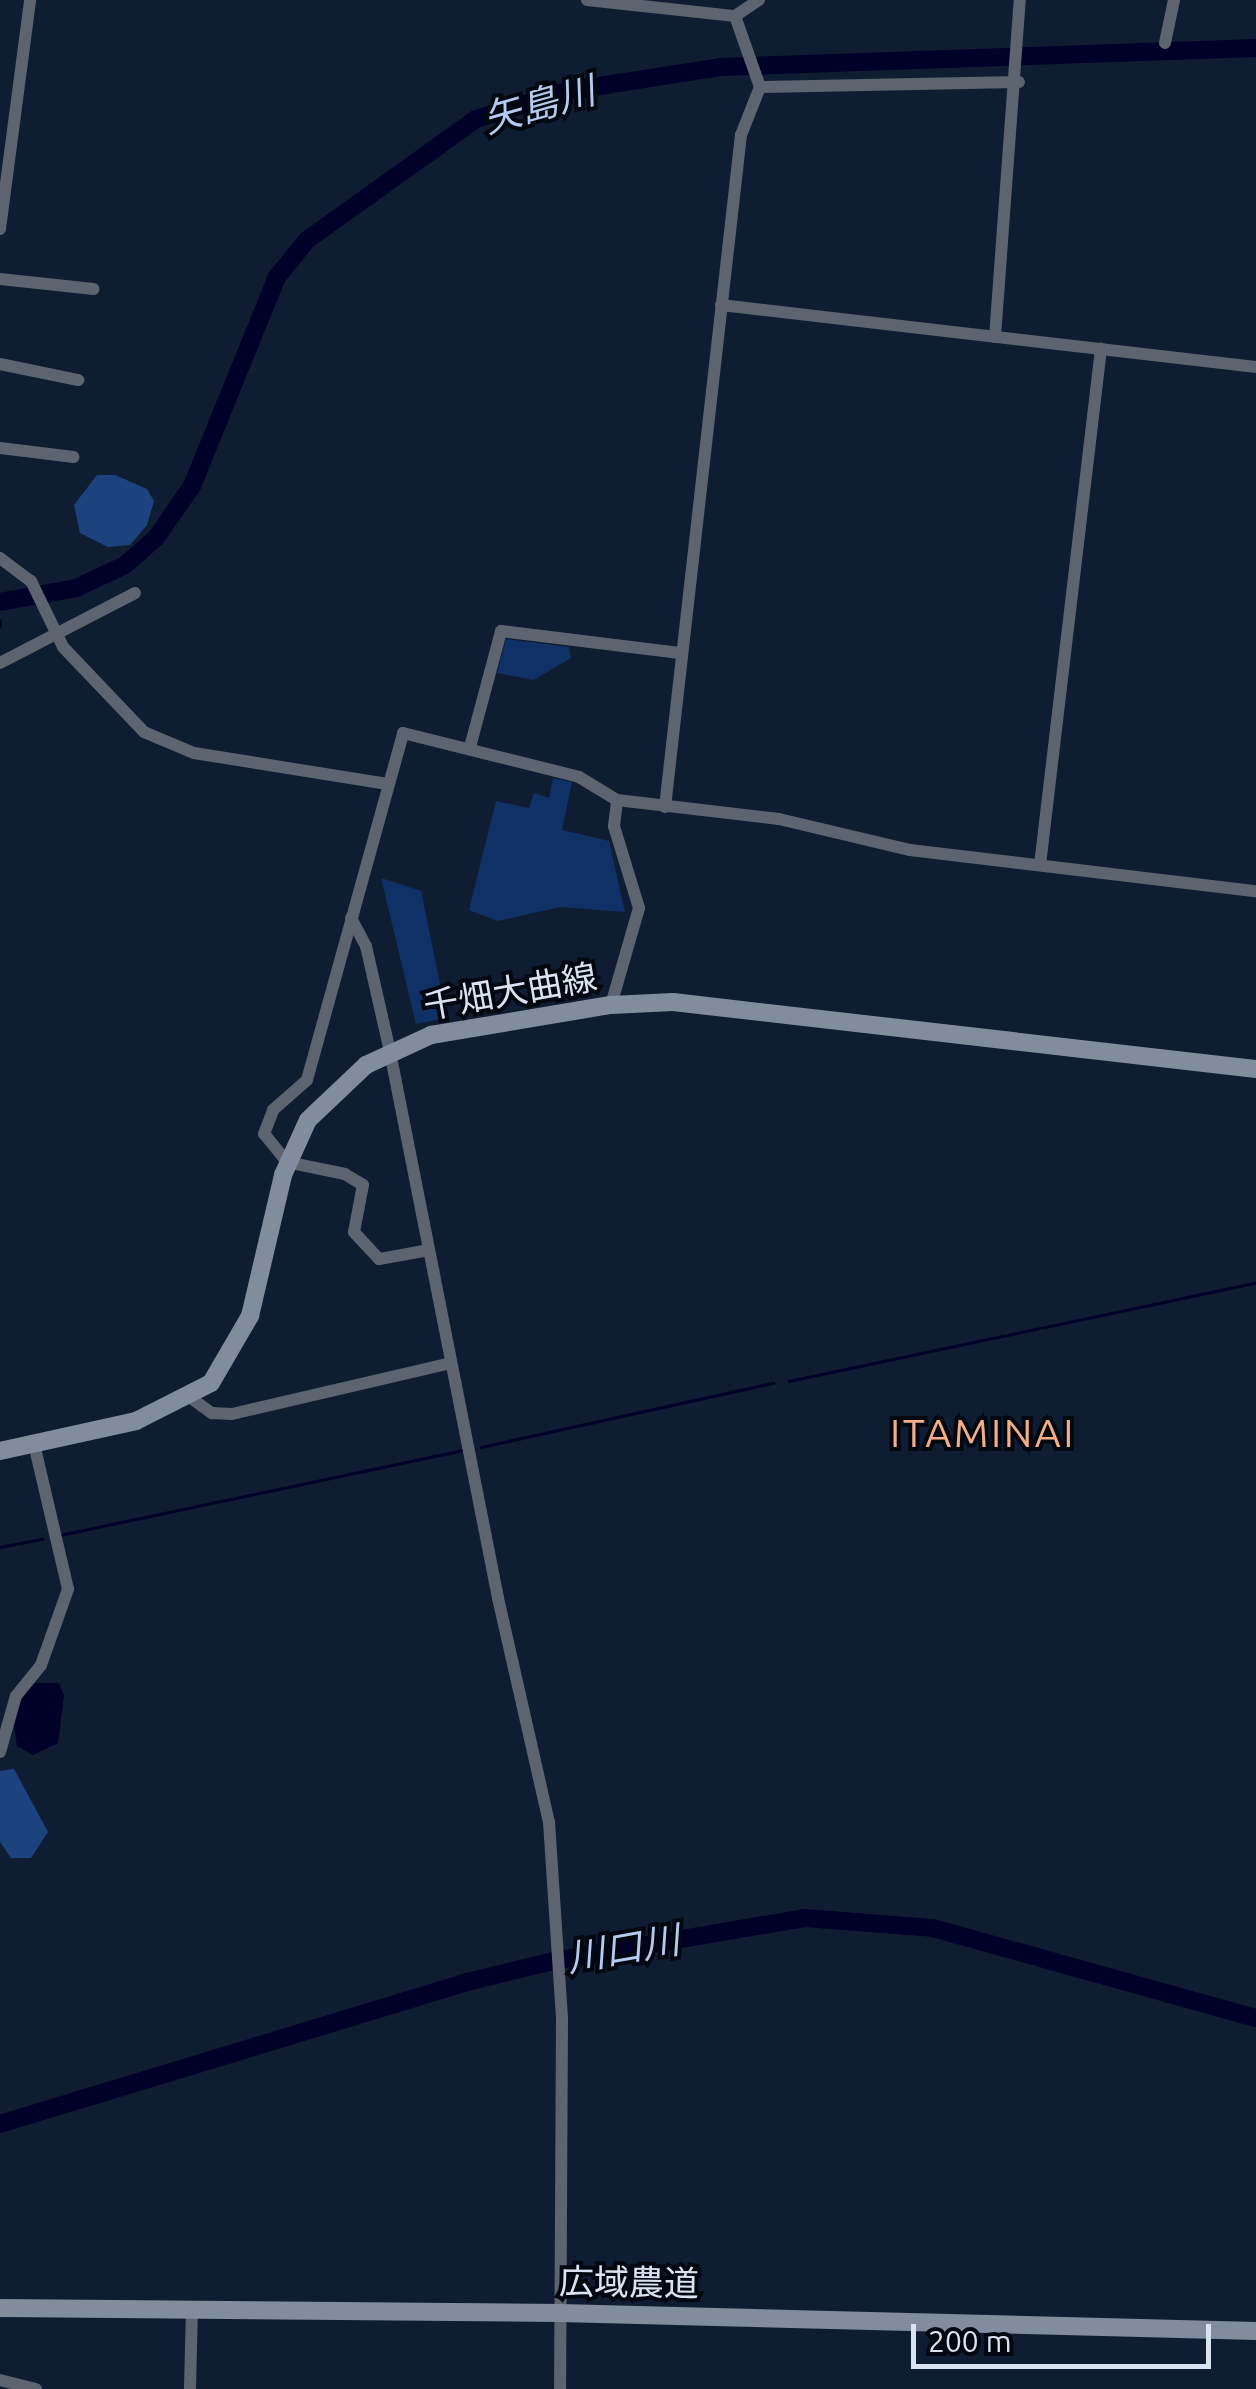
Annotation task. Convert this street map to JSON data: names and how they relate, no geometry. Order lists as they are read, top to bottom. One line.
{"streets":{"main road":["千畑大曲線","広域農道"]},"districts":["ITAMINAI"],"water":["矢島川","川口川"],"scale_bar":"200 m"}
